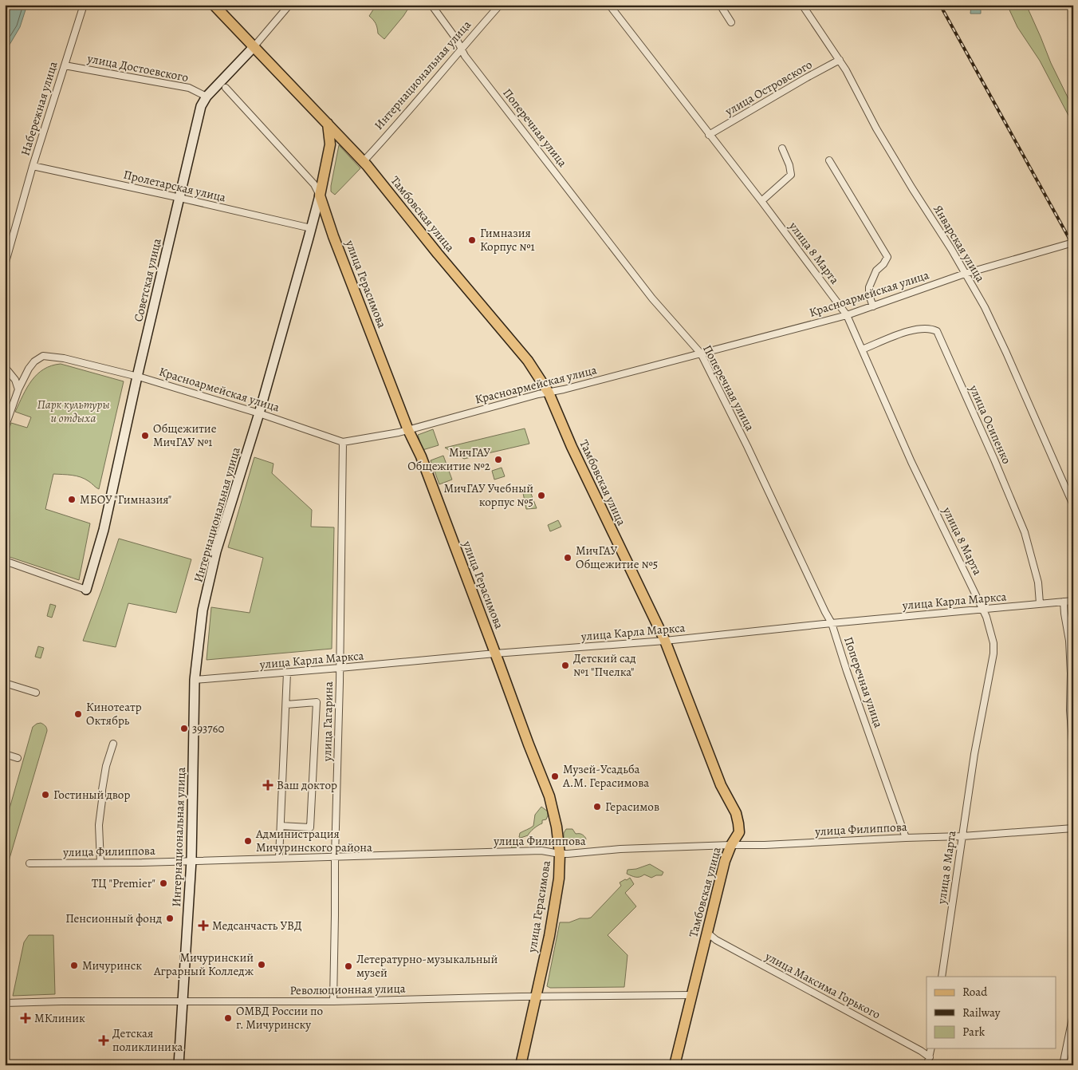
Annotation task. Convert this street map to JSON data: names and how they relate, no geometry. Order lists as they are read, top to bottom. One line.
{"streets":{"main road":["Интернациональная улица","Тамбовская улица","Советская улица","улица Герасимова"],"street":["улица Достоевского","улица Островского","Набережная улица","Поперечная улица","Пролетарская улица","Январская улица","улица 8 Марта","Красноармейская улица","улица Осипенко","улица Карла Маркса","улица Гагарина","улица Филиппова","улица Максима Горького","Революционная улица"]},"crossings":[["улица Достоевского","Набережная улица"],["улица Достоевского","Советская улица"],["Интернациональная улица","Поперечная улица"],["Интернациональная улица","Пролетарская улица"],["Интернациональная улица","Тамбовская улица"],["Интернациональная улица","улица Герасимова"],["Интернациональная улица","Красноармейская улица"],["Интернациональная улица","улица Карла Маркса"],["Интернациональная улица","улица Филиппова"],["Интернациональная улица","Революционная улица"],["улица Островского","Январская улица"],["улица Островского","улица 8 Марта"],["Набережная улица","Пролетарская улица"],["Поперечная улица","Красноармейская улица"],["Поперечная улица","улица Карла Маркса"],["Поперечная улица","улица Филиппова"],["Пролетарская улица","Советская улица"],["Тамбовская улица","Советская улица"],["Тамбовская улица","улица Герасимова"],["Тамбовская улица","Красноармейская улица"],["Тамбовская улица","улица Карла Маркса"],["Тамбовская улица","улица Филиппова"],["Тамбовская улица","улица Максима Горького"],["Тамбовская улица","Революционная улица"],["Январская улица","Красноармейская улица"],["улица 8 Марта","Красноармейская улица"],["улица 8 Марта","улица Осипенко"],["улица 8 Марта","улица Карла Маркса"],["улица 8 Марта","улица Филиппова"],["Советская улица","Красноармейская улица"],["улица Герасимова","Красноармейская улица"],["улица Герасимова","улица Карла Маркса"],["улица Герасимова","улица Филиппова"],["улица Герасимова","Революционная улица"],["Красноармейская улица","улица Гагарина"],["улица Осипенко","улица Карла Маркса"],["улица Карла Маркса","улица Гагарина"],["улица Гагарина","улица Филиппова"],["улица Гагарина","Революционная улица"]],"parks":["Парк культуры и отдыха"],"places":{"other":["Гимназия Корпус №1","Общежитие МичГАУ №1","МичГАУ Общежитие №2","МичГАУ Учебный корпус №5","МБОУ \"Гимназия\"","МичГАУ Общежитие №5","Детский сад №1 \"Пчелка\"","Кинотеатр Октябрь","393760","Музей-Усадьба А.М. Герасимова","Гостиный двор","Герасимов","Администрация Мичуринского района","ТЦ \"Premier\"","Пенсионный фонд","Мичуринский Аграрный Колледж","Мичуринск","Летературно-музыкальный музей","ОМВД России по г. Мичуринску"],"health":["Ваш доктор","Медсанчасть УВД","МКлиник","Детская поликлиника"]},"legend":["Road","Railway","Park"]}
